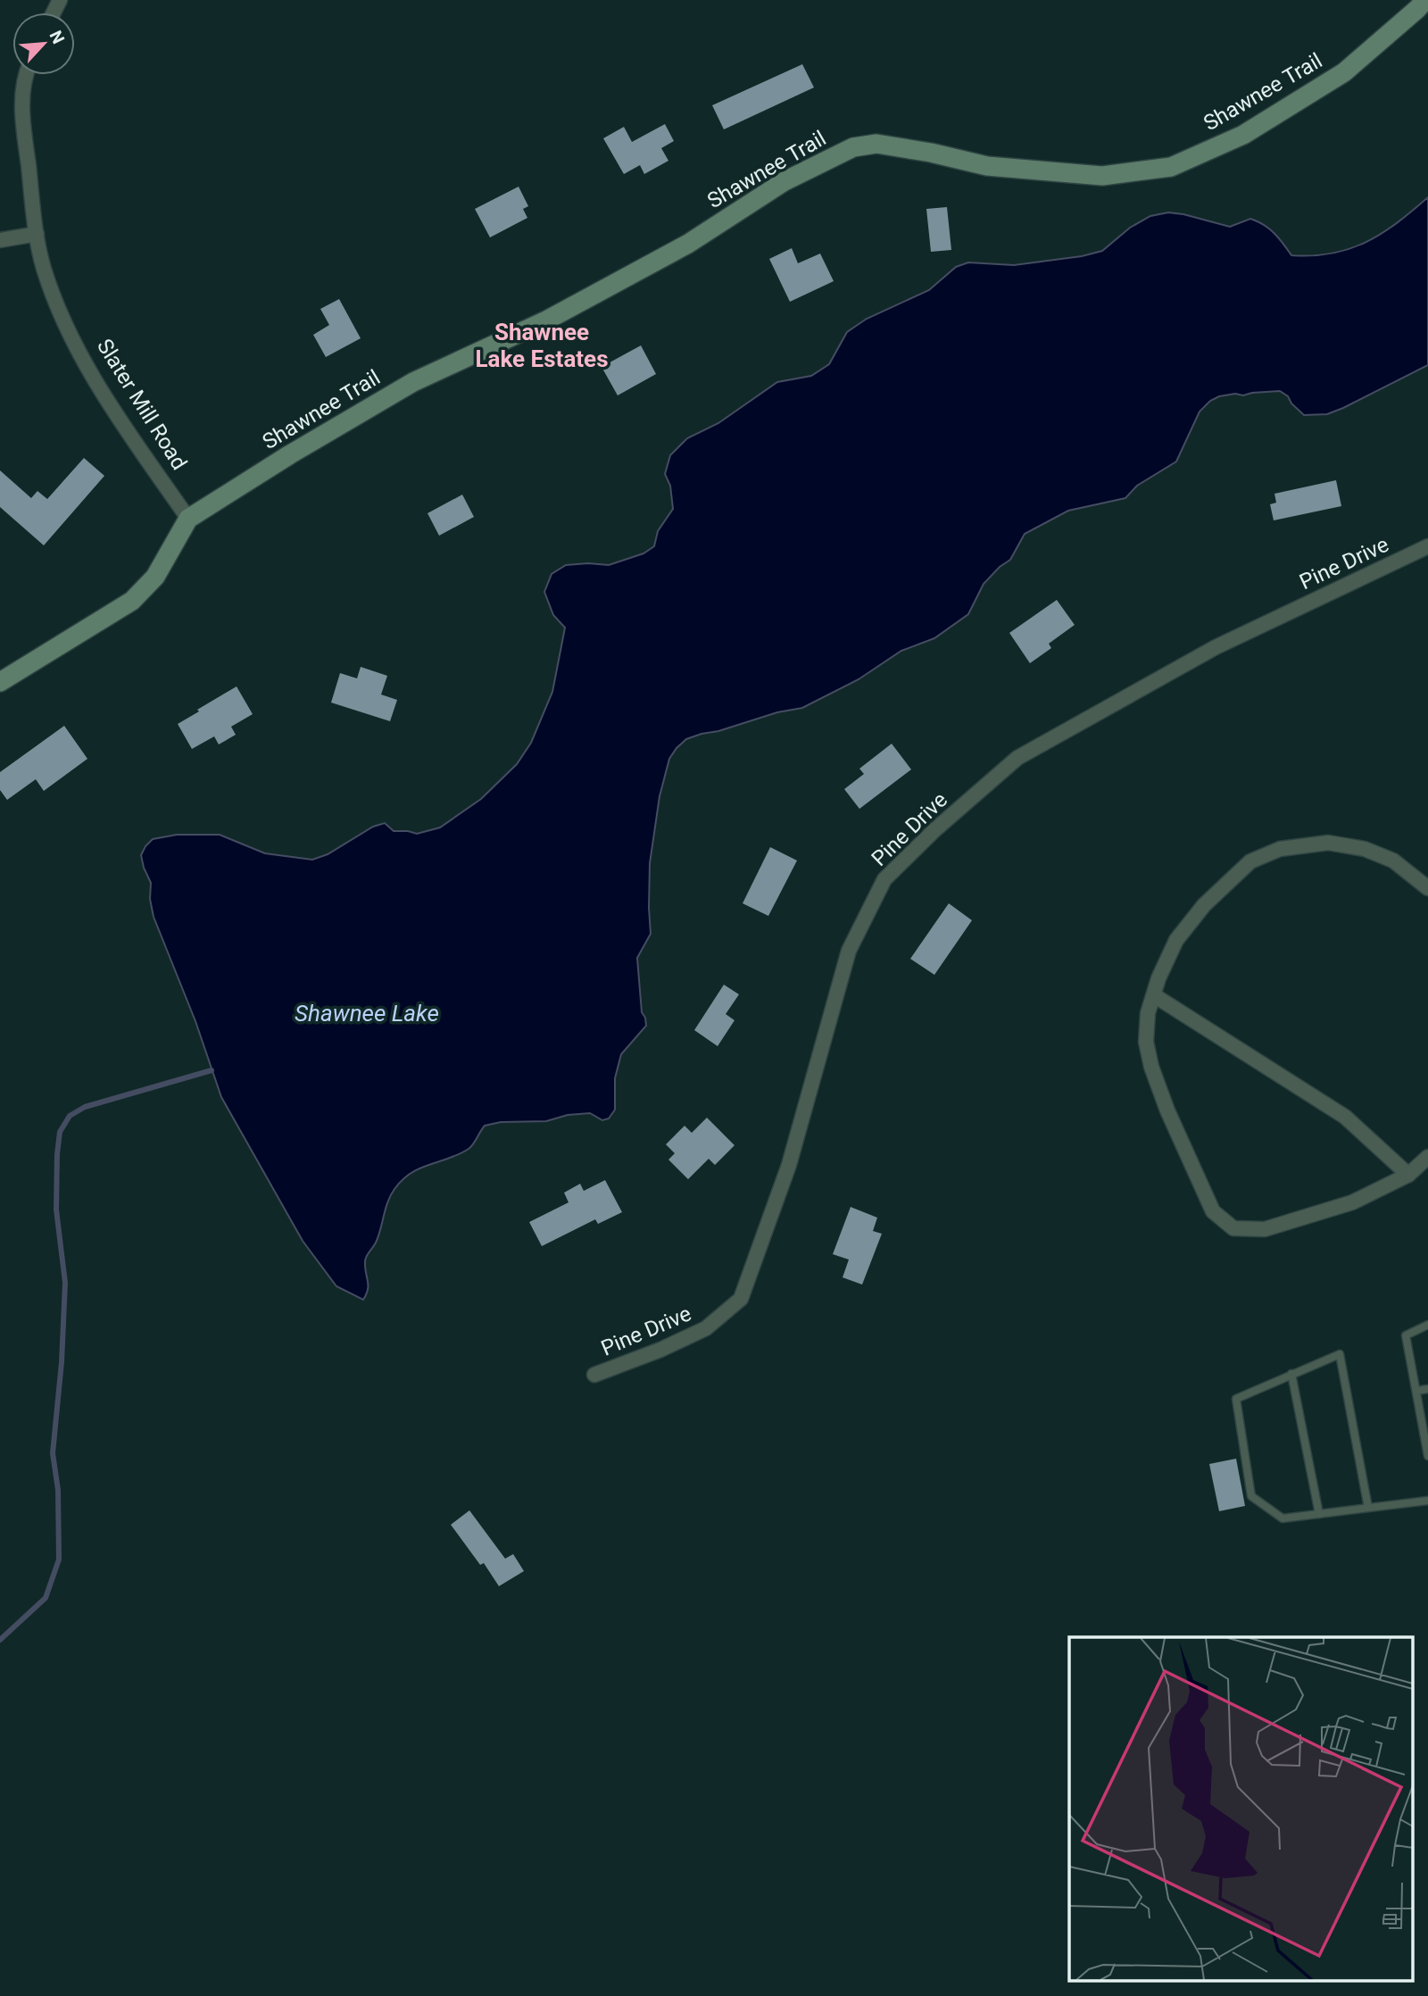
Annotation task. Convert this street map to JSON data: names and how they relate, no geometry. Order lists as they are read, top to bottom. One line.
{"streets":{"street":["Shawnee Trail","Slater Mill Road","Pine Drive"]},"crossings":[["Shawnee Trail","Slater Mill Road"]],"districts":["Shawnee Lake Estates"],"water":["Shawnee Lake"],"north":"top right"}
